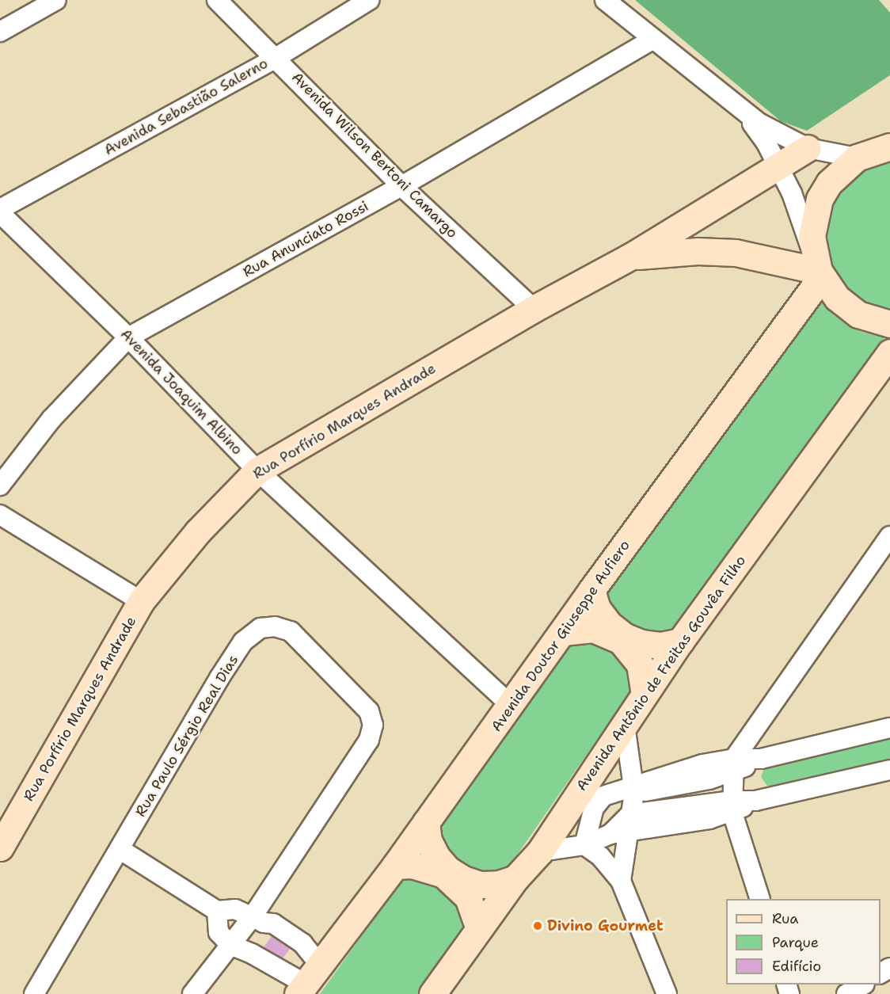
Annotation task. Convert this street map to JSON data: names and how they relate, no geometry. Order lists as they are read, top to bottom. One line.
{"streets":{"street":["Avenida Sebastião Salerno","Avenida Wilson Bertoni Camargo","Rua Anunciato Rossi","Avenida Joaquim Albino","Rua Porfírio Marques Andrade","Avenida Doutor Giuseppe Aufiero","Avenida Antônio de Freitas Gouvêa Filho","Rua Paulo Sérgio Real Dias"]},"crossings":[["Avenida Sebastião Salerno","Avenida Wilson Bertoni Camargo"],["Avenida Wilson Bertoni Camargo","Rua Anunciato Rossi"],["Avenida Wilson Bertoni Camargo","Rua Porfírio Marques Andrade"],["Rua Anunciato Rossi","Avenida Joaquim Albino"],["Avenida Joaquim Albino","Rua Porfírio Marques Andrade"],["Avenida Joaquim Albino","Avenida Doutor Giuseppe Aufiero"],["Rua Porfírio Marques Andrade","Avenida Doutor Giuseppe Aufiero"]],"places":["Divino Gourmet"],"legend":["Rua","Parque","Edifício"]}
